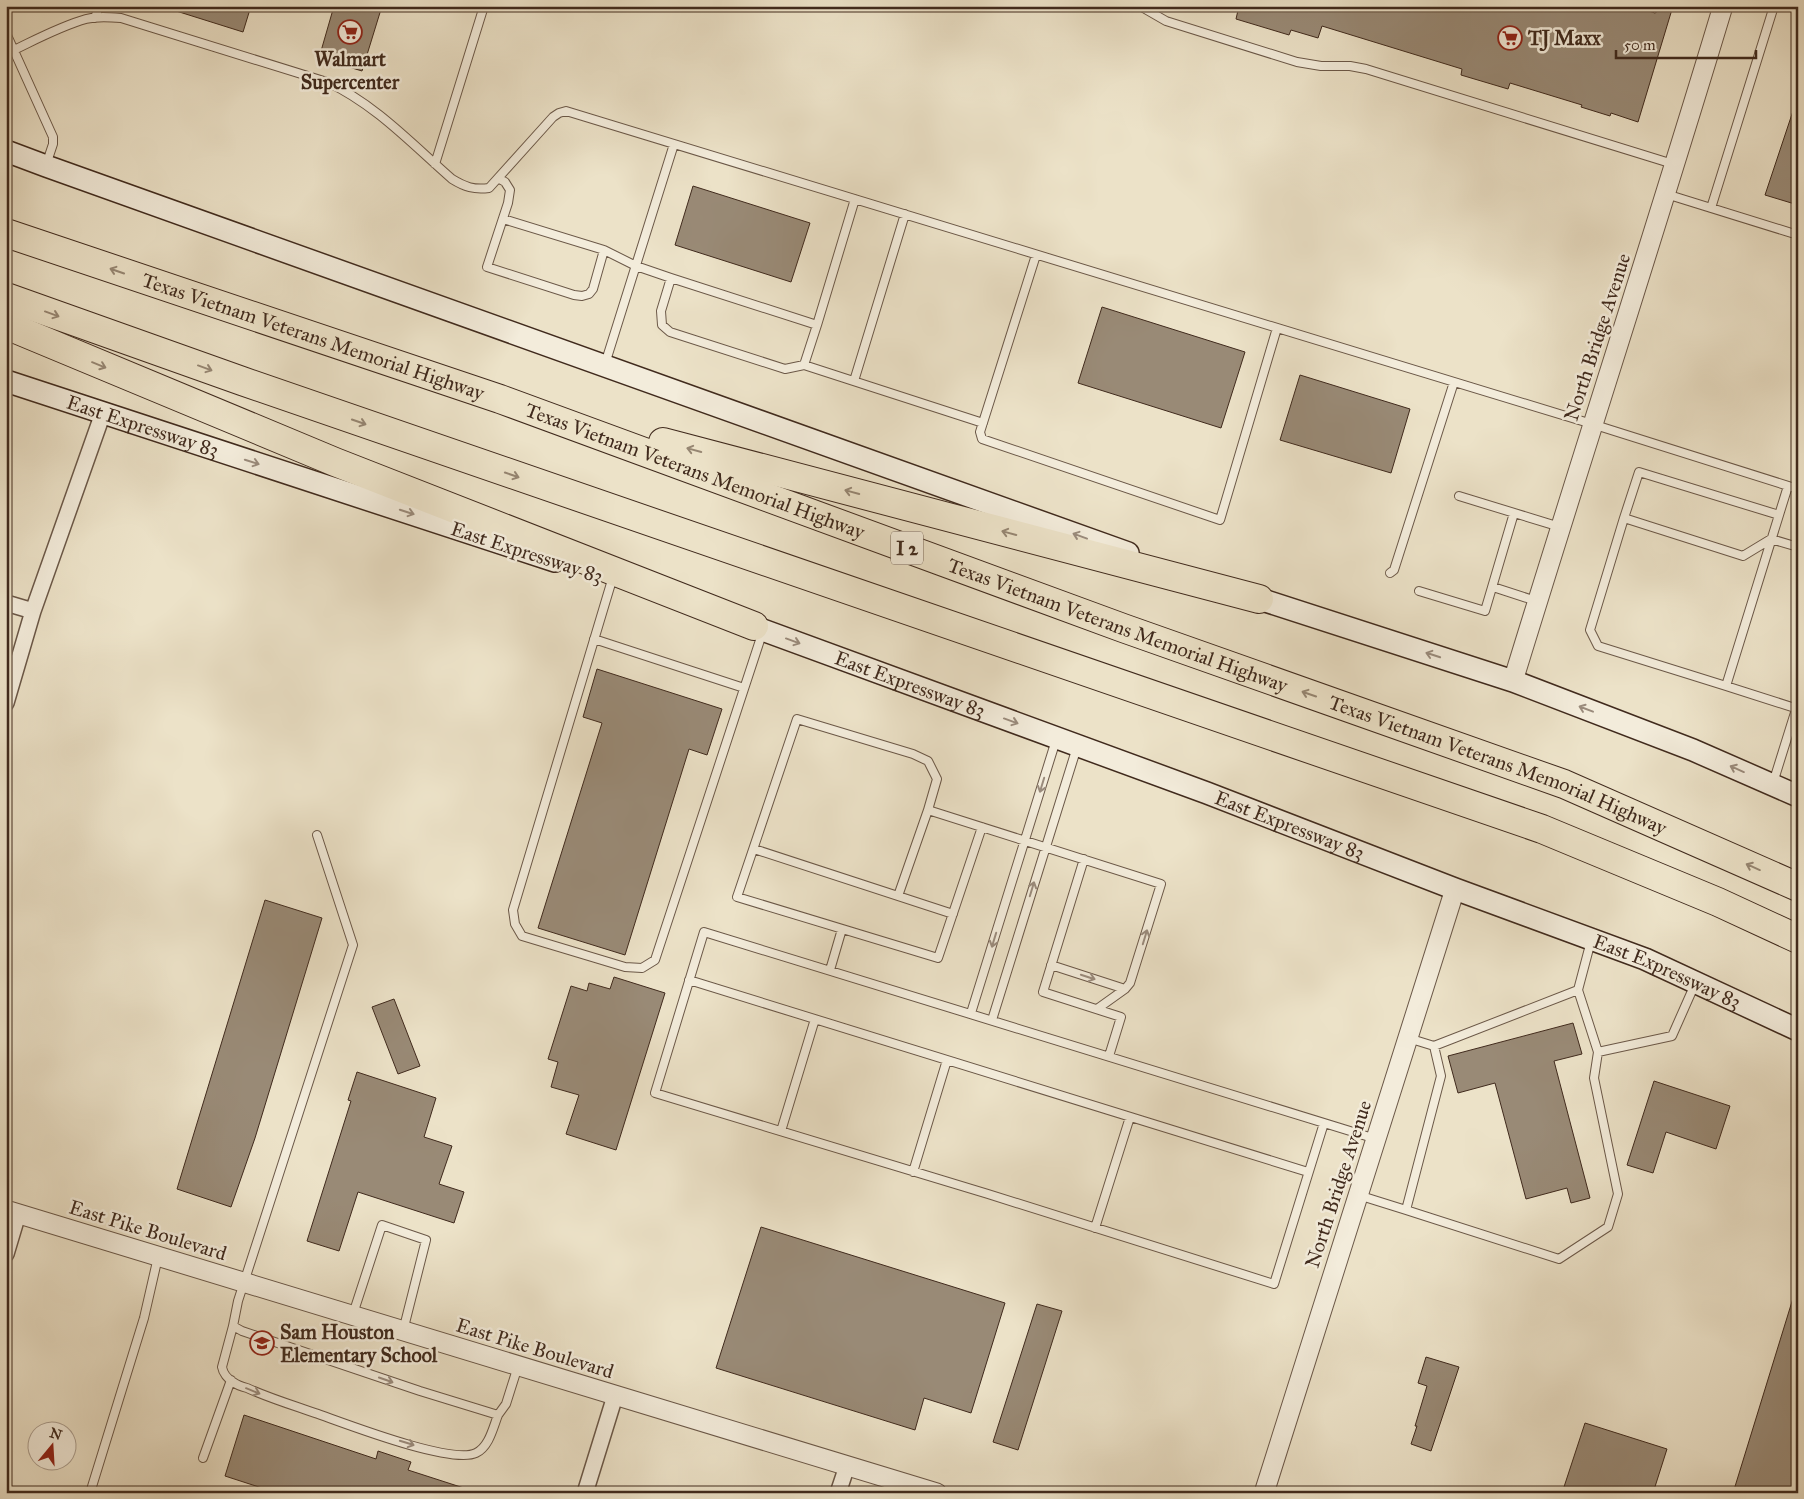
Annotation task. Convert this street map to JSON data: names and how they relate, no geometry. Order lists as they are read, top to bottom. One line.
{"streets":{"highway":["Texas Vietnam Veterans Memorial Highway","I 2"],"main road":["East Expressway 83"],"street":["North Bridge Avenue","East Pike Boulevard"]},"crossings":[["North Bridge Avenue","East Expressway 83"]],"one_way":["East Expressway 83"],"places":{"supermarket":["Walmart Supercenter","TJ Maxx"],"school or university":["Sam Houston Elementary School"]},"scale_bar":"50 m","north":"top"}
